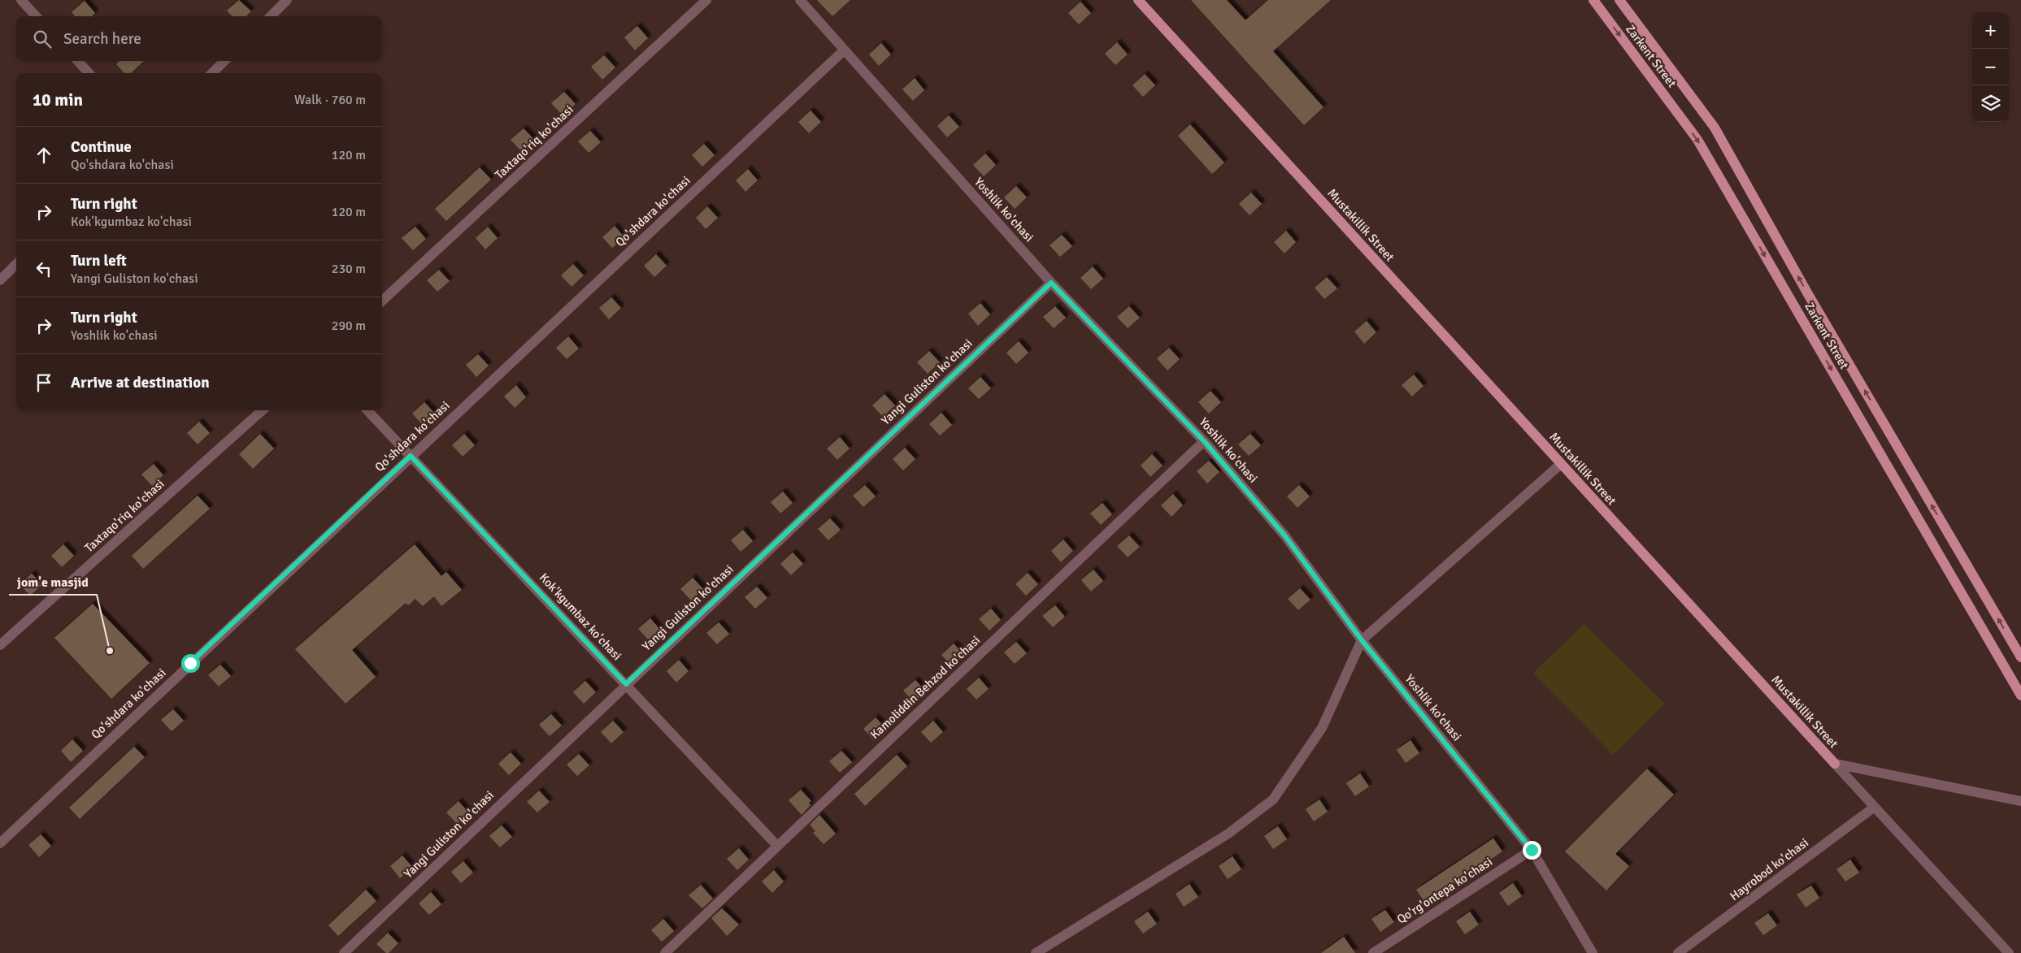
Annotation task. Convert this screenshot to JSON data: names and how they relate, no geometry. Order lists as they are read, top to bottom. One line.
{"streets":{"main road":["Zarkent Street","Mustakillik Street"],"street":["Taxtaqo'riq ko'chasi","Yoshlik ko'chasi","Qo'shdara ko'chasi","Yangi Guliston ko'chasi","Kok'kgumbaz ko'chasi","Kamoliddin Behzod ko'chasi","Hayrobod ko'chasi","Qo'rg'ontepa ko'chasi"]},"crossings":[["Yoshlik ko'chasi","Qo'shdara ko'chasi"],["Yoshlik ko'chasi","Yangi Guliston ko'chasi"],["Yoshlik ko'chasi","Kamoliddin Behzod ko'chasi"],["Yoshlik ko'chasi","Qo'rg'ontepa ko'chasi"],["Qo'shdara ko'chasi","Kok'kgumbaz ko'chasi"],["Mustakillik Street","Hayrobod ko'chasi"],["Yangi Guliston ko'chasi","Kok'kgumbaz ko'chasi"],["Kok'kgumbaz ko'chasi","Kamoliddin Behzod ko'chasi"]],"places":["jom'e masjid"],"page":{"map_buttons":["+","−"],"search":"Search here","heading":["10 min","Walk · 760 m"],"list":[["Continue","Qo'shdara ko'chasi","120 m"],["Turn right","Kok'kgumbaz ko'chasi","120 m"],["Turn left","Yangi Guliston ko'chasi","230 m"],["Turn right","Yoshlik ko'chasi","290 m"],"Arrive at destination"]}}
